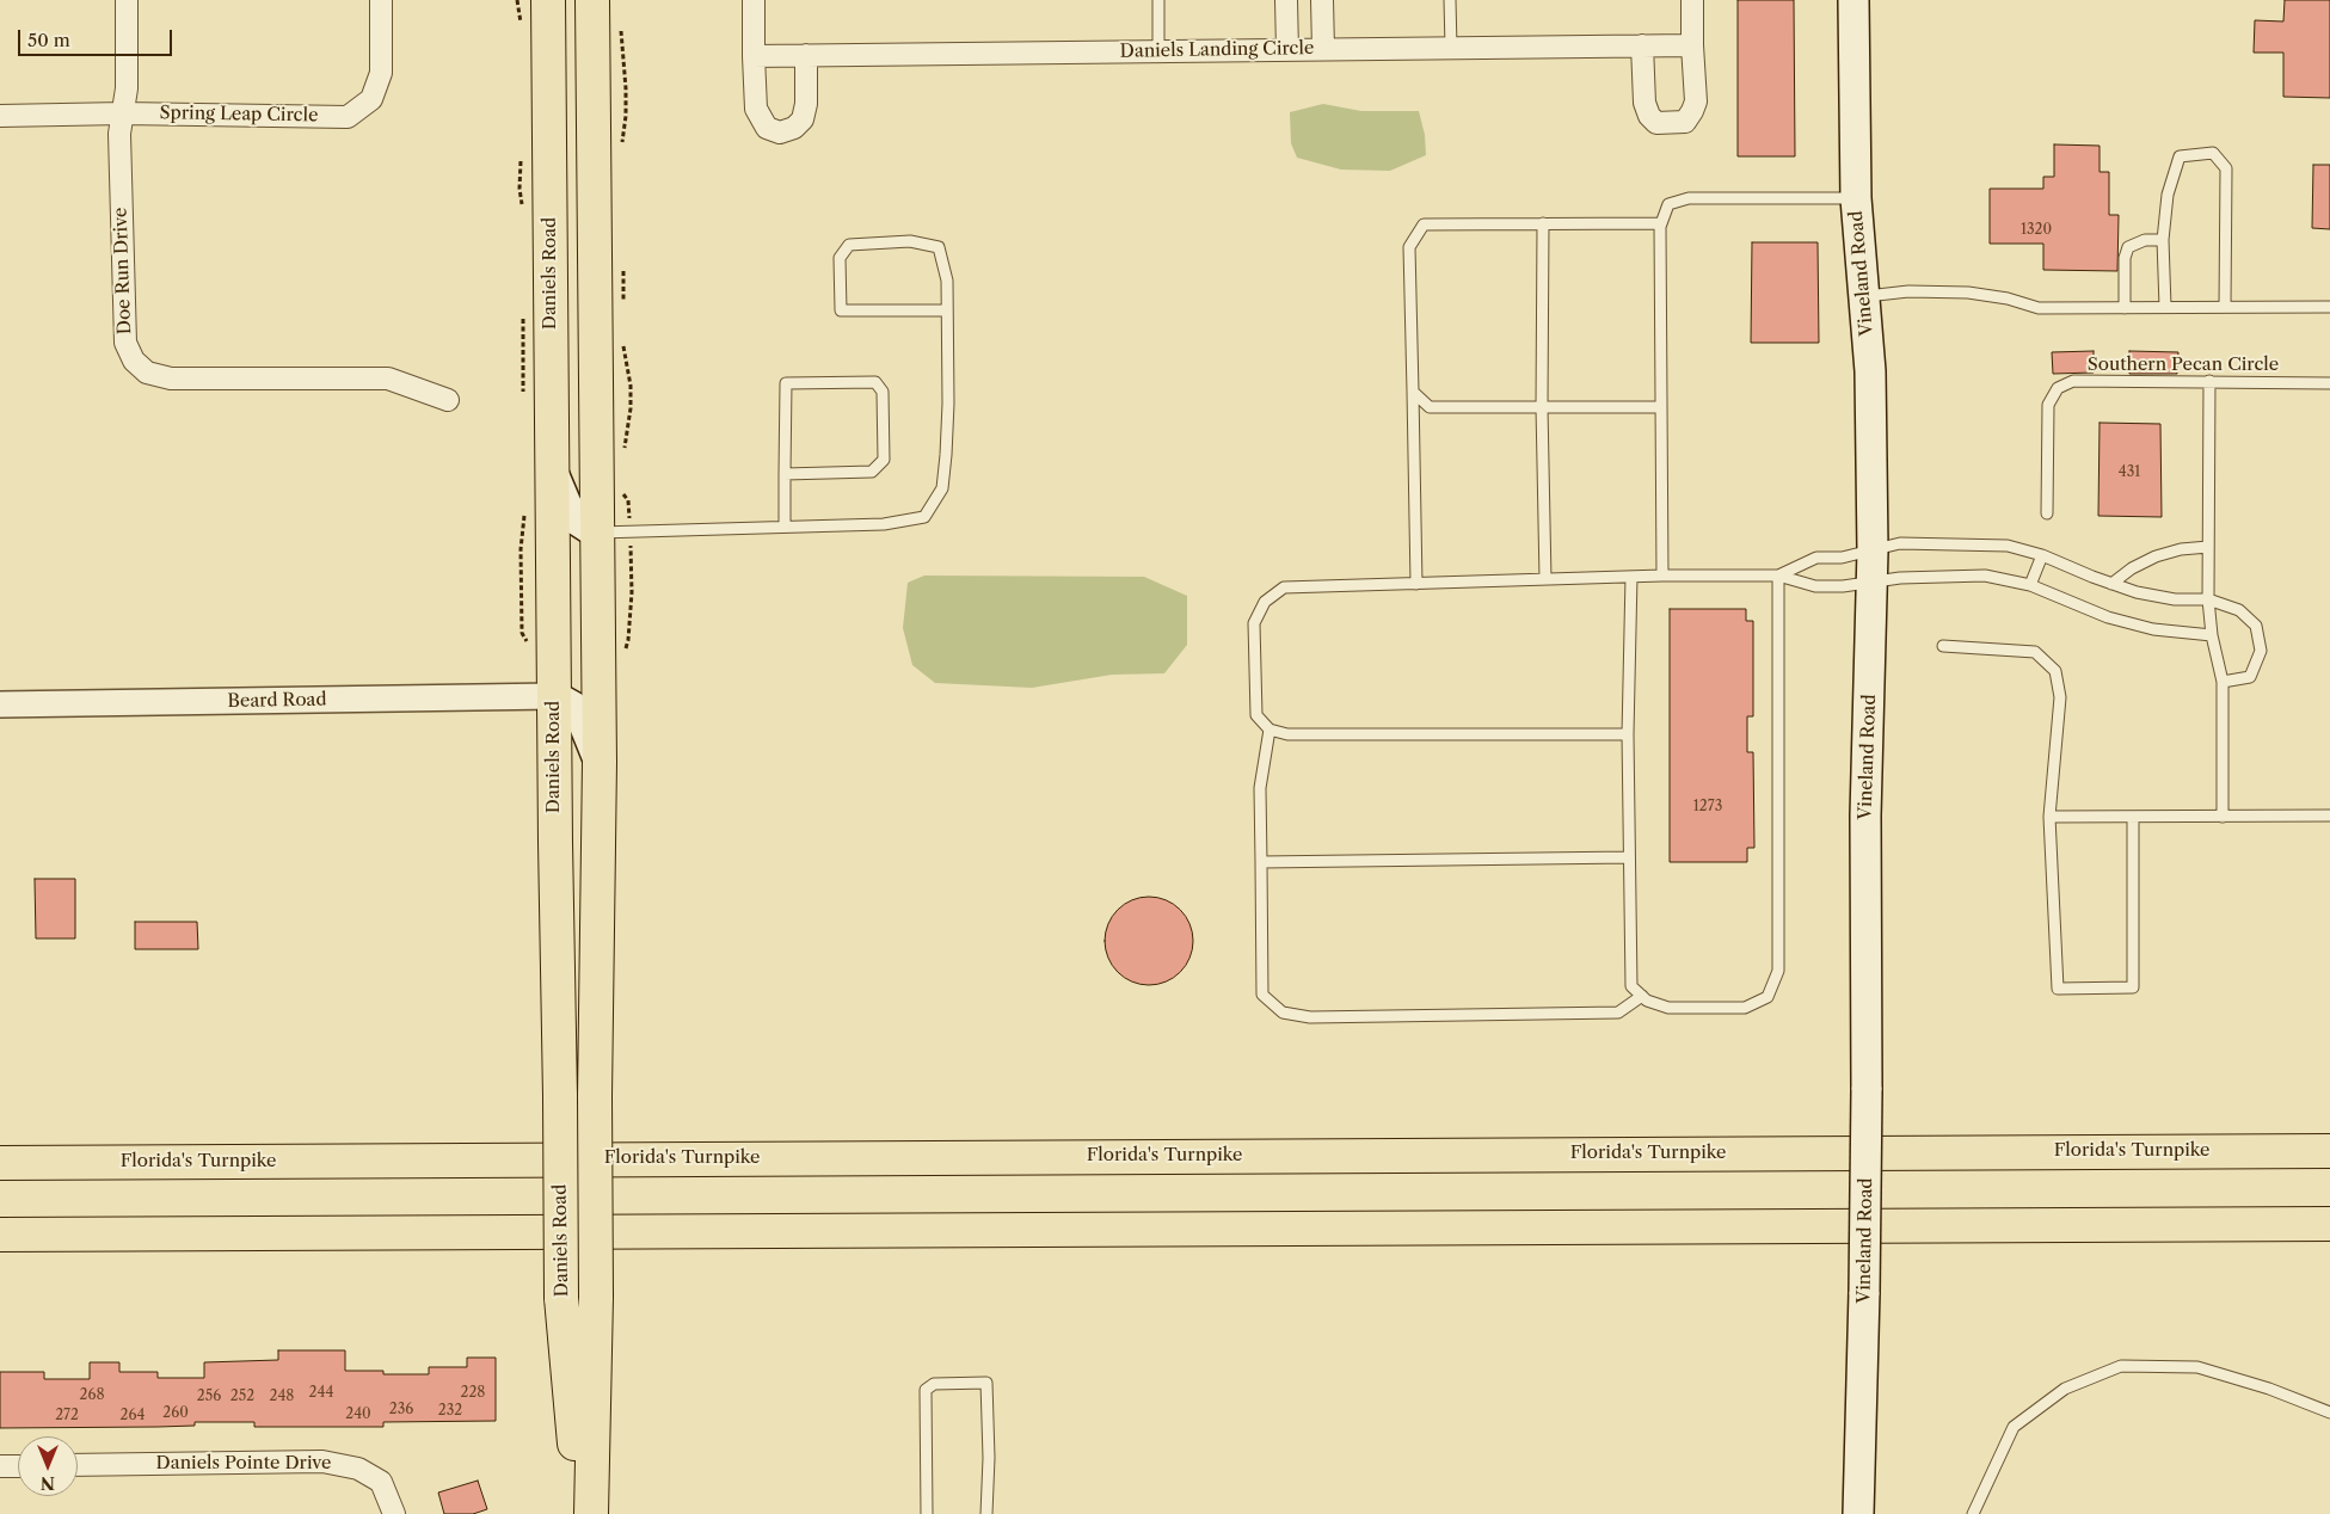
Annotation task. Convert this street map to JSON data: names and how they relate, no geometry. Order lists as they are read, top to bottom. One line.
{"streets":{"main road":["Daniels Road","Vineland Road","Florida's Turnpike"],"street":["Daniels Landing Circle","Spring Leap Circle","Doe Run Drive","Beard Road","Daniels Pointe Drive"],"lane":["Southern Pecan Circle"]},"crossings":[["Spring Leap Circle","Doe Run Drive"],["Daniels Road","Beard Road"]],"house_numbers":["1320","431","1273","244","228","268","256","252","248","236","232","260","240","272","264"],"scale_bar":"50 m","north":"bottom"}
